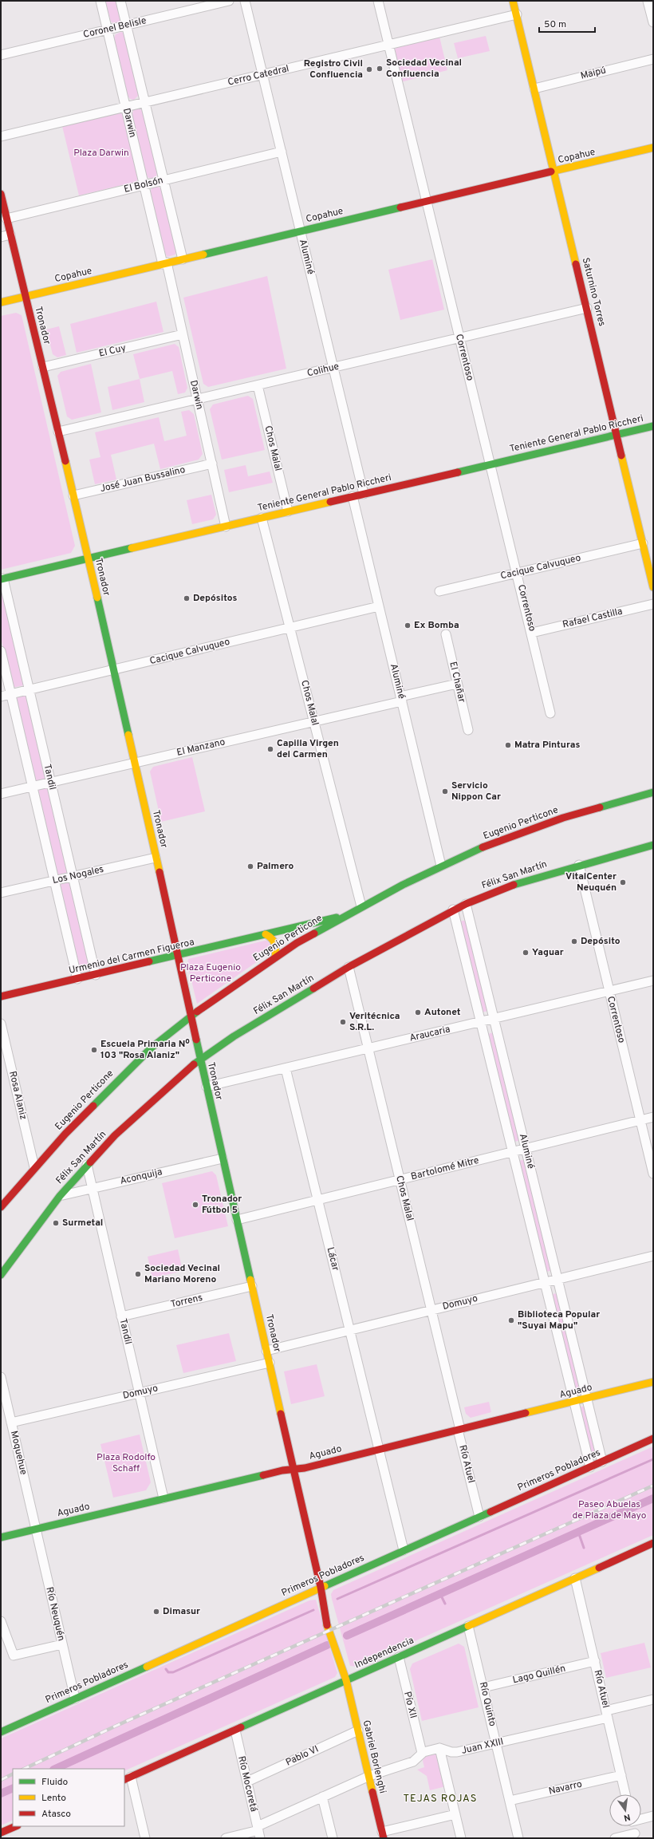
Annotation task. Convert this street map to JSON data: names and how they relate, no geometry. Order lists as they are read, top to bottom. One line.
{"streets":{"main road":["Copahue","Saturnino Torres","Tronador","Teniente General Pablo Riccheri","Eugenio Perticone","Félix San Martín","Urmenio del Carmen Figueroa","Aguado","Primeros Pobladores","Independencia","Gabriel Borlenghi"],"street":["Coronel Belisle","Maipú","Cerro Catedral","Darwin","El Bolsón","Aluminé","El Cuy","Correntoso","Colihue","Chos Malal","José Juan Bussalino","Cacique Calvuqueo","Rafael Castilla","El Chañar","El Manzano","Tandil","Los Nogales","Araucaria","Rosa Alaniz","Bartolomé Mitre","Aconquija","Lácar","Torrens","Domuyo","Moquehue","Río Atuel","Río Neuquén","Lago Quillén","Río Quinto","Pío XII","Juan XXIII","Pablo VI","Río Mocoretá","Navarro"]},"crossings":[["Coronel Belisle","Darwin"],["Maipú","Saturnino Torres"],["Cerro Catedral","Darwin"],["Cerro Catedral","Aluminé"],["Cerro Catedral","Saturnino Torres"],["Cerro Catedral","Correntoso"],["Darwin","Copahue"],["Darwin","El Bolsón"],["Darwin","El Cuy"],["Darwin","Colihue"],["Darwin","Teniente General Pablo Riccheri"],["Darwin","José Juan Bussalino"],["Copahue","Aluminé"],["Copahue","Saturnino Torres"],["Copahue","Tronador"],["Copahue","Correntoso"],["El Bolsón","Aluminé"],["El Bolsón","Tronador"],["Aluminé","Colihue"],["Aluminé","Teniente General Pablo Riccheri"],["Aluminé","Cacique Calvuqueo"],["Aluminé","El Manzano"],["Aluminé","Eugenio Perticone"],["Aluminé","Félix San Martín"],["Aluminé","Araucaria"],["Aluminé","Bartolomé Mitre"],["Aluminé","Domuyo"],["Aluminé","Aguado"],["Aluminé","Primeros Pobladores"],["Saturnino Torres","Colihue"],["Saturnino Torres","Teniente General Pablo Riccheri"],["Saturnino Torres","Cacique Calvuqueo"],["Tronador","El Cuy"],["Tronador","Colihue"],["Tronador","Teniente General Pablo Riccheri"],["Tronador","José Juan Bussalino"],["Tronador","Cacique Calvuqueo"],["Tronador","El Manzano"],["Tronador","Eugenio Perticone"],["Tronador","Los Nogales"],["Tronador","Félix San Martín"],["Tronador","Urmenio del Carmen Figueroa"],["Tronador","Araucaria"],["Tronador","Bartolomé Mitre"],["Tronador","Aconquija"],["Tronador","Torrens"],["Tronador","Domuyo"],["Tronador","Aguado"],["Tronador","Gabriel Borlenghi"],["Correntoso","Colihue"],["Correntoso","Teniente General Pablo Riccheri"],["Correntoso","Cacique Calvuqueo"],["Correntoso","Rafael Castilla"],["Correntoso","Félix San Martín"],["Correntoso","Araucaria"],["Correntoso","Bartolomé Mitre"],["Colihue","Chos Malal"],["Teniente General Pablo Riccheri","Chos Malal"],["Teniente General Pablo Riccheri","Tandil"],["Chos Malal","Cacique Calvuqueo"],["Chos Malal","El Manzano"],["Chos Malal","Eugenio Perticone"],["Chos Malal","Félix San Martín"],["Chos Malal","Araucaria"],["Chos Malal","Bartolomé Mitre"],["Chos Malal","Domuyo"],["Chos Malal","Aguado"],["Chos Malal","Río Atuel"],["Cacique Calvuqueo","Tandil"],["El Chañar","El Manzano"],["El Manzano","Tandil"],["Tandil","Los Nogales"],["Tandil","Félix San Martín"],["Tandil","Urmenio del Carmen Figueroa"],["Tandil","Aconquija"],["Tandil","Torrens"],["Tandil","Domuyo"],["Tandil","Aguado"],["Eugenio Perticone","Urmenio del Carmen Figueroa"],["Eugenio Perticone","Rosa Alaniz"],["Félix San Martín","Aconquija"],["Araucaria","Lácar"],["Bartolomé Mitre","Lácar"],["Lácar","Domuyo"],["Lácar","Aguado"],["Domuyo","Moquehue"],["Aguado","Moquehue"],["Aguado","Río Atuel"],["Aguado","Río Neuquén"],["Aguado","Gabriel Borlenghi"],["Moquehue","Río Neuquén"],["Río Atuel","Primeros Pobladores"],["Río Atuel","Independencia"],["Río Atuel","Lago Quillén"],["Río Atuel","Juan XXIII"],["Río Atuel","Navarro"],["Primeros Pobladores","Río Neuquén"],["Primeros Pobladores","Gabriel Borlenghi"],["Independencia","Río Quinto"],["Independencia","Pío XII"],["Independencia","Gabriel Borlenghi"],["Independencia","Río Mocoretá"],["Lago Quillén","Río Quinto"],["Río Quinto","Juan XXIII"],["Río Quinto","Navarro"],["Pío XII","Juan XXIII"],["Juan XXIII","Gabriel Borlenghi"],["Juan XXIII","Río Mocoretá"],["Pablo VI","Gabriel Borlenghi"],["Pablo VI","Río Mocoretá"]],"districts":["TEJAS ROJAS"],"parks":["Plaza Darwin","Plaza Eugenio Perticone","Plaza Rodolfo Schaff","Paseo Abuelas de Plaza de Mayo"],"places":["Sociedad Vecinal Confluencia","Registro Civil Confluencia","Depósitos","Ex Bomba","Matra Pinturas","Capilla Virgen del Carmen","Servicio Nippon Car","Palmero","VitalCenter Neuquén","Depósito","Yaguar","Autonet","Veritécnica S.R.L.","Escuela Primaria Nº 103 \"Rosa Alaniz\"","Tronador Fútbol 5","Surmetal","Sociedad Vecinal Mariano Moreno","Biblioteca Popular \"Suyai Mapu\"","Dimasur"],"legend":["Fluido","Lento","Atasco"],"scale_bar":"50 m","north":"bottom"}
